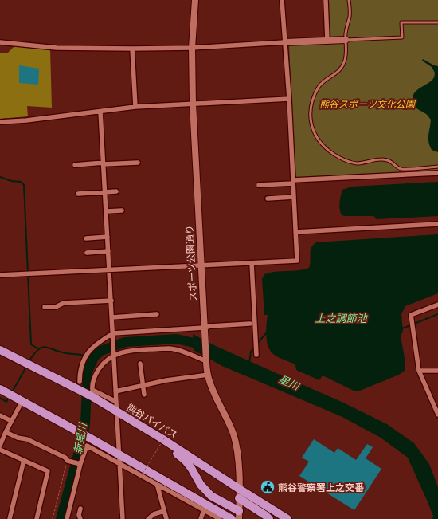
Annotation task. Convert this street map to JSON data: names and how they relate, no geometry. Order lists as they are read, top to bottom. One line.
{"streets":{"highway":["熊谷バイパス"],"street":["スポーツ公園通り"]},"crossings":[["スポーツ公園通り","熊谷バイパス"]],"water":["上之調節池","星川","新星川"],"parks":["熊谷スポーツ文化公園"],"places":{"public building":["熊谷警察署上之交番"]}}
